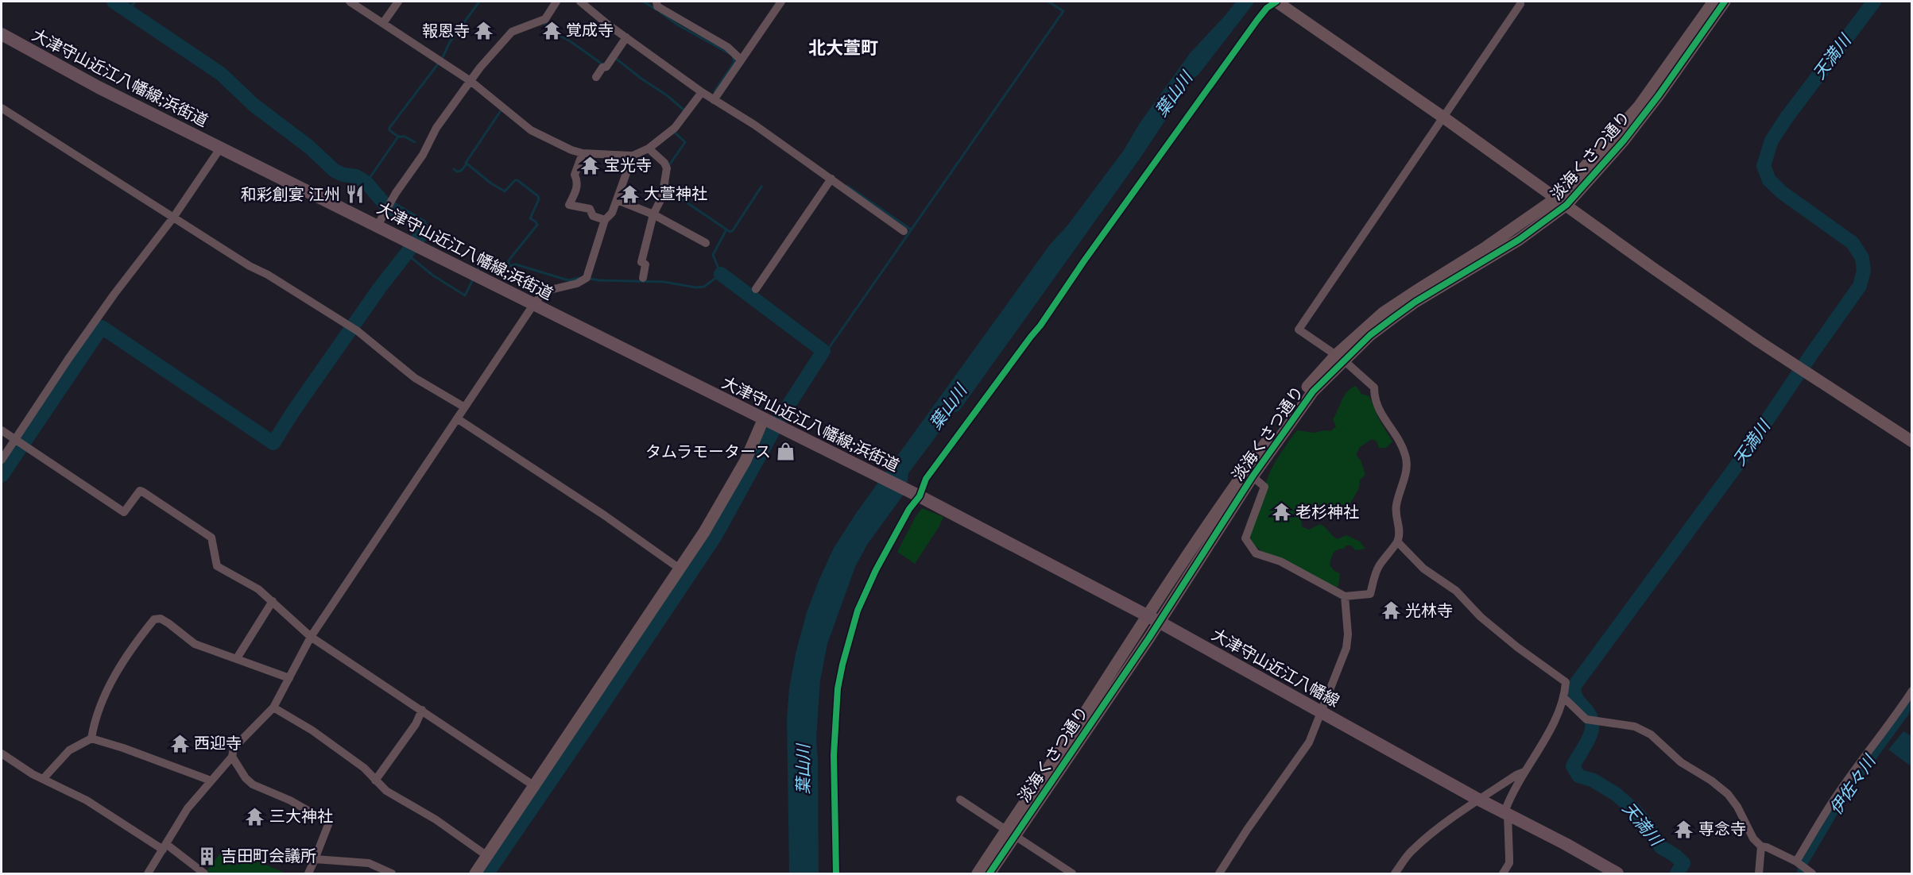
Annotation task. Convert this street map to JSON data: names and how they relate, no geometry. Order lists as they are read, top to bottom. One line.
{"streets":{"main road":["大津守山近江八幡線;浜街道","大津守山近江八幡線"],"street":["淡海くさつ通り"]},"crossings":[["大津守山近江八幡線;浜街道","大津守山近江八幡線"],["淡海くさつ通り","大津守山近江八幡線"]],"districts":["北大萱町"],"water":["天満川","葉山川","伊佐々川"],"places":{"temple":["覚成寺","報恩寺","宝光寺","大萱神社","老杉神社","光林寺","西迎寺","三大神社","専念寺"],"restaurant":["和彩創宴 江州"],"shop":["タムラモータース"],"building":["吉田町会議所"]}}
